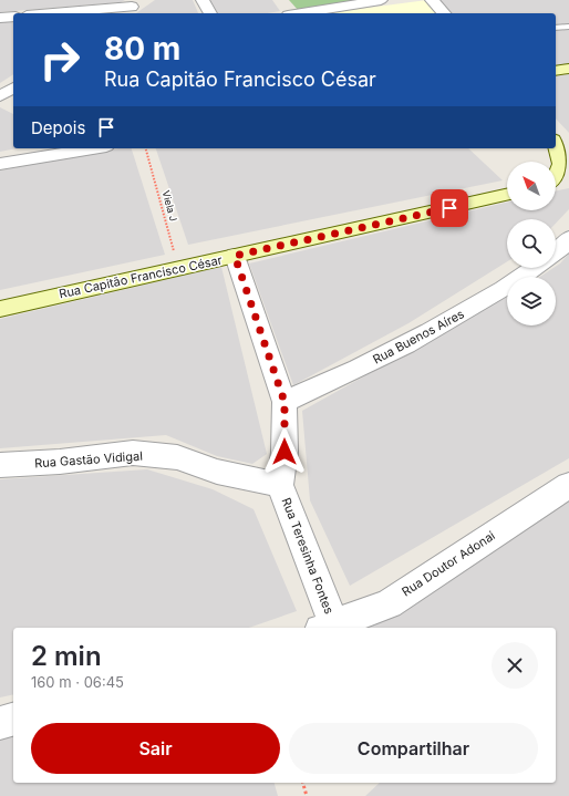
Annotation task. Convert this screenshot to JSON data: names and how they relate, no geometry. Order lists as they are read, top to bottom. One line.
{"streets":{"street":["Rua Capitão Francisco César","Rua Buenos Aíres","Rua Gastão Vidigal","Rua Teresinha Fontes","Rua Doutor Adonai"],"path":["Viela J"]},"crossings":[["Viela J","Rua Capitão Francisco César"],["Rua Capitão Francisco César","Rua Teresinha Fontes"],["Rua Buenos Aíres","Rua Teresinha Fontes"],["Rua Gastão Vidigal","Rua Teresinha Fontes"],["Rua Teresinha Fontes","Rua Doutor Adonai"]],"north":"top left","page":{"turn":["80 m","Rua Capitão Francisco César"],"then":"Depois","heading":["2 min","160 m · 06:45"],"buttons":["Sair","Compartilhar"]}}
